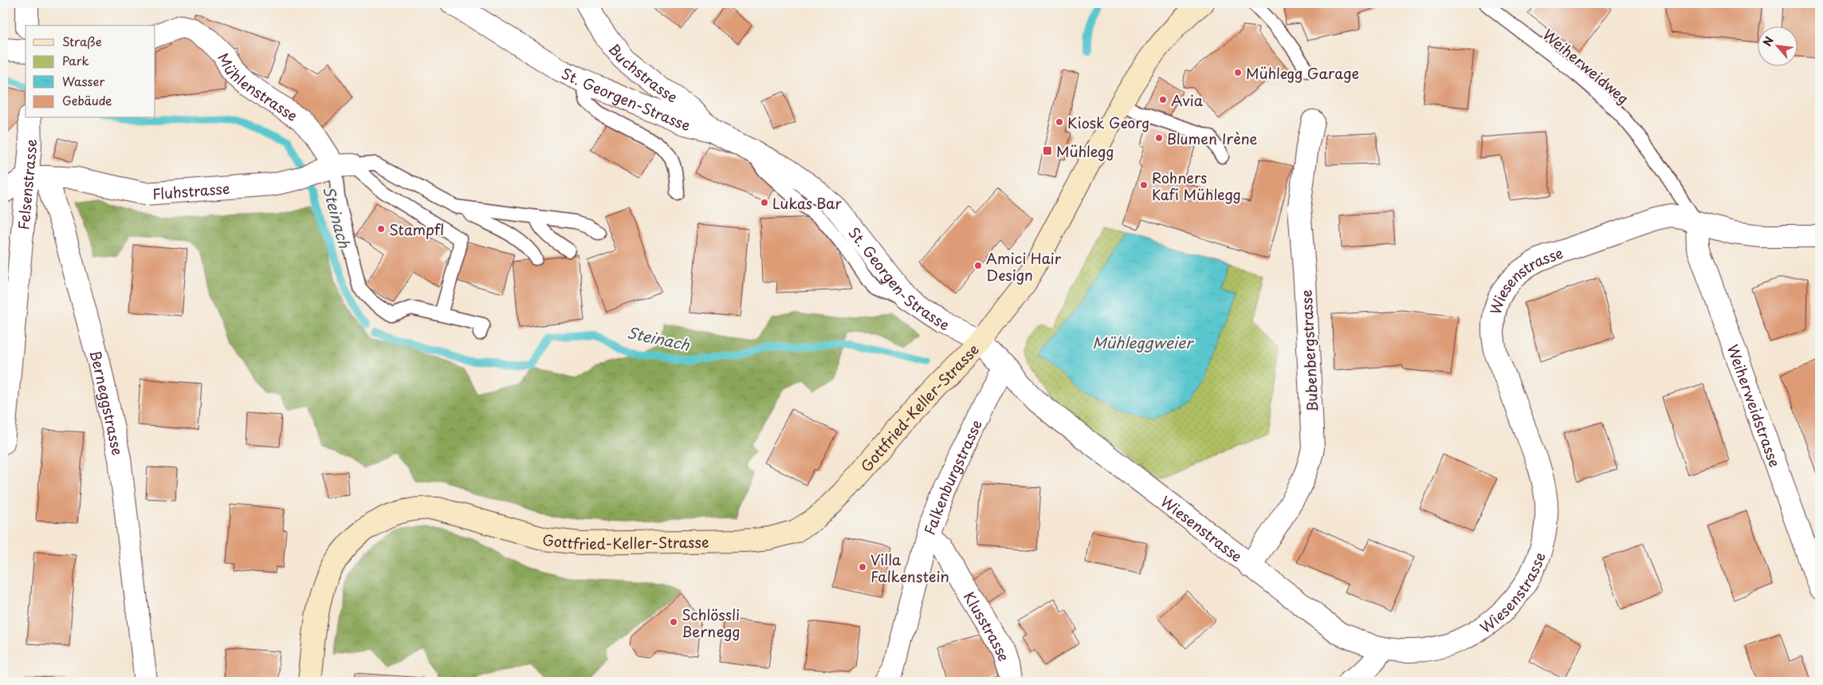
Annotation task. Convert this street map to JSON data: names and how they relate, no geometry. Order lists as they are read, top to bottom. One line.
{"streets":{"street":["Buchstrasse","Mühlenstrasse","St. Georgen-Strasse","Felsenstrasse","Fluhstrasse","Wiesenstrasse","Bubenbergstrasse","Berneggstrasse","Weiherweidstrasse","Gottfried-Keller-Strasse","Falkenburgstrasse","Klusstrasse"],"lane":["Weiherweidweg"]},"crossings":[["Weiherweidweg","Wiesenstrasse"],["Weiherweidweg","Weiherweidstrasse"],["Buchstrasse","St. Georgen-Strasse"],["Mühlenstrasse","Fluhstrasse"],["St. Georgen-Strasse","Wiesenstrasse"],["St. Georgen-Strasse","Gottfried-Keller-Strasse"],["Felsenstrasse","Fluhstrasse"],["Felsenstrasse","Berneggstrasse"],["Fluhstrasse","Berneggstrasse"],["Wiesenstrasse","Bubenbergstrasse"],["Wiesenstrasse","Weiherweidstrasse"],["Wiesenstrasse","Gottfried-Keller-Strasse"],["Wiesenstrasse","Falkenburgstrasse"],["Falkenburgstrasse","Klusstrasse"]],"water":["Steinach","Mühleggweier"],"places":{"other":["Mühlegg Garage","Avia","Kiosk Georg","Blumen Irène","Rohners Kafi Mühlegg","Lukas Bar","Stampfl","Amici Hair Design","Villa Falkenstein","Schlössli Bernegg"],"transit":["Mühlegg"]},"legend":["Straße","Park","Wasser","Gebäude"],"north":"top left"}
